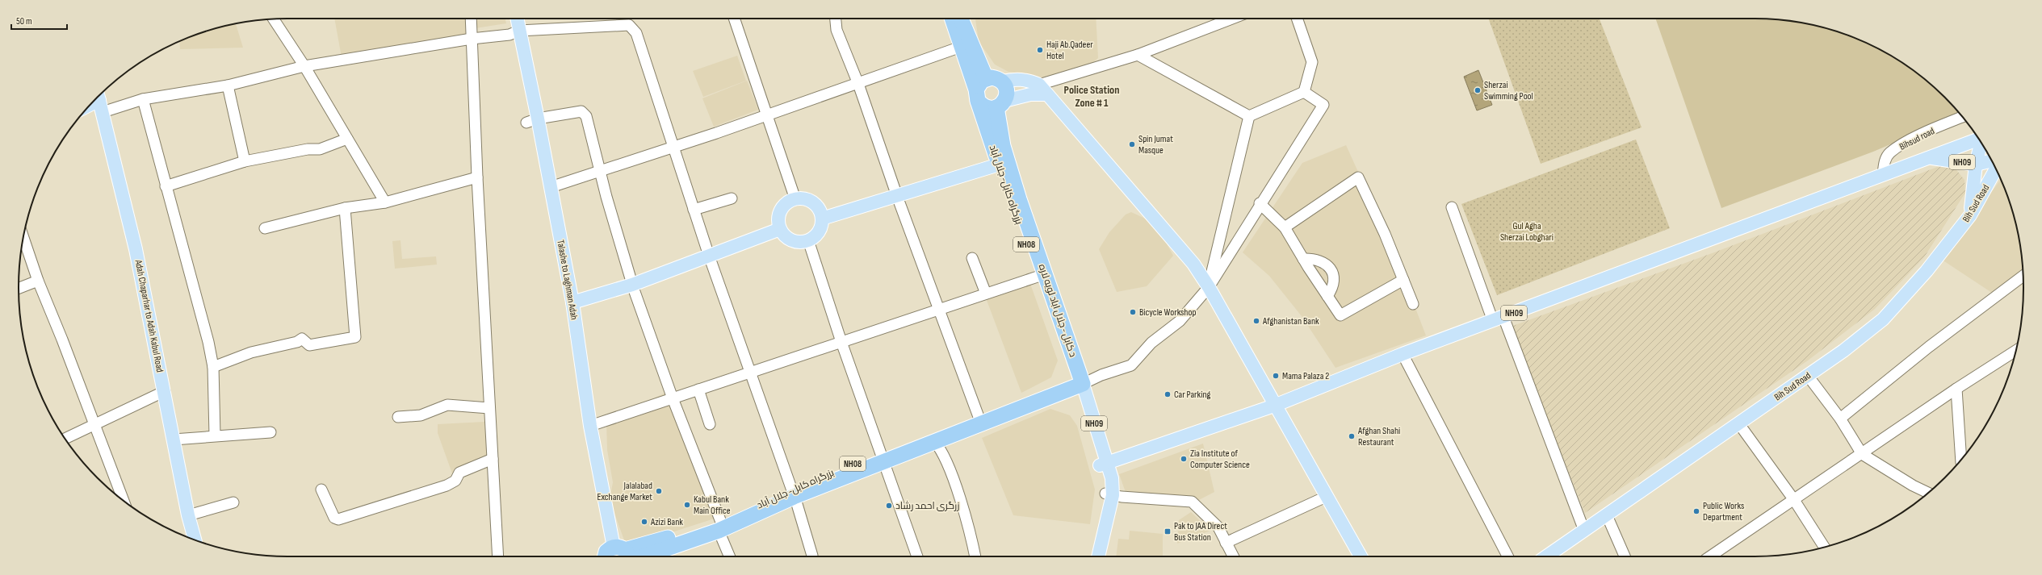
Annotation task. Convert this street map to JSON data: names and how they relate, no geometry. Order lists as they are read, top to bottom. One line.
{"streets":{"highway":["بزرگراه کابل- جلال آباد","NH08","د کابل - جلال اباد لویه لاره"],"main road":["NH09","Bih Sud Road","Talashe to Laghman Adah","Adah Chaparhar to Adah Kabul Road"],"street":["Bihsud road"]},"crossings":[["Bihsud road","NH09"],["NH09","بزرگراه کابل- جلال آباد"],["NH09","د کابل - جلال اباد لویه لاره"],["بزرگراه کابل- جلال آباد","Talashe to Laghman Adah"],["بزرگراه کابل- جلال آباد","د کابل - جلال اباد لویه لاره"]],"districts":["Police Station Zone # 1"],"parks":["Gul Agha Sherzai Lobghari"],"places":{"other":["Haji Ab.Qadeer Hotel","Sherzai Swimming Pool","Spin Jumat Masque","Bicycle Workshop","Afghanistan Bank","Mama Palaza 2","Car Parking","Afghan Shahi Restaurant","Zia Institute of Computer Science","Jalalabad Exchange Market","Kabul Bank Main Office","زرگری احمد رشاد","Public Works Department","Azizi Bank"],"transit":["Pak to JAA Direct Bus Station"]},"scale_bar":"50 m"}
